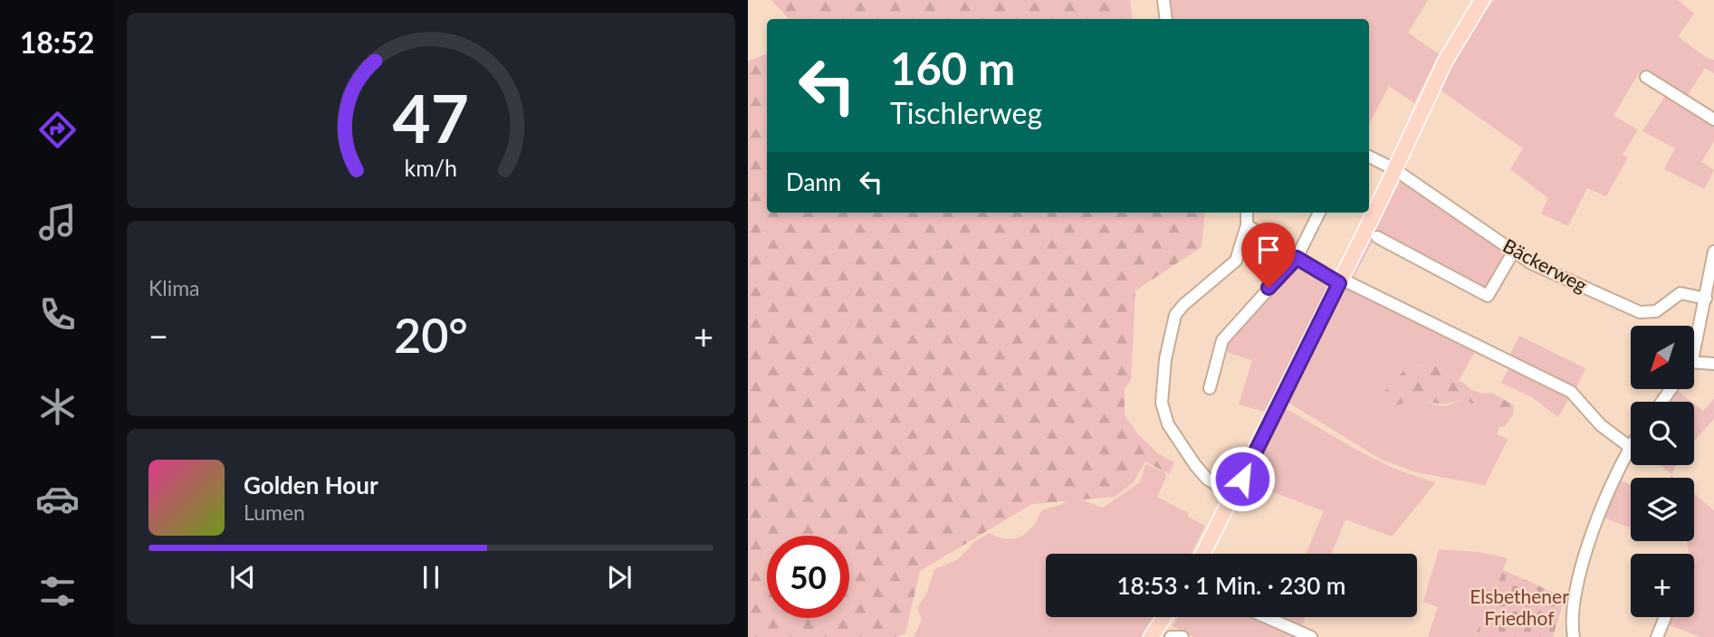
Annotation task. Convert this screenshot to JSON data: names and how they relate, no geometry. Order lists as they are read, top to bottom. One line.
{"streets":{"street":["Bäckerweg"]},"parks":["Elsbethener Friedhof"],"north":"bottom left","page":{"tabs":"18:52","turn":["160 m","Tischlerweg"],"then":"Dann","tile":"Klima","heat":["−","20°","+"],"map_buttons":"+","song":["Golden Hour","Lumen"],"limit":"50","trip":"18:53 · 1 Min. · 230 m","gauge":["47","km/h"]}}
